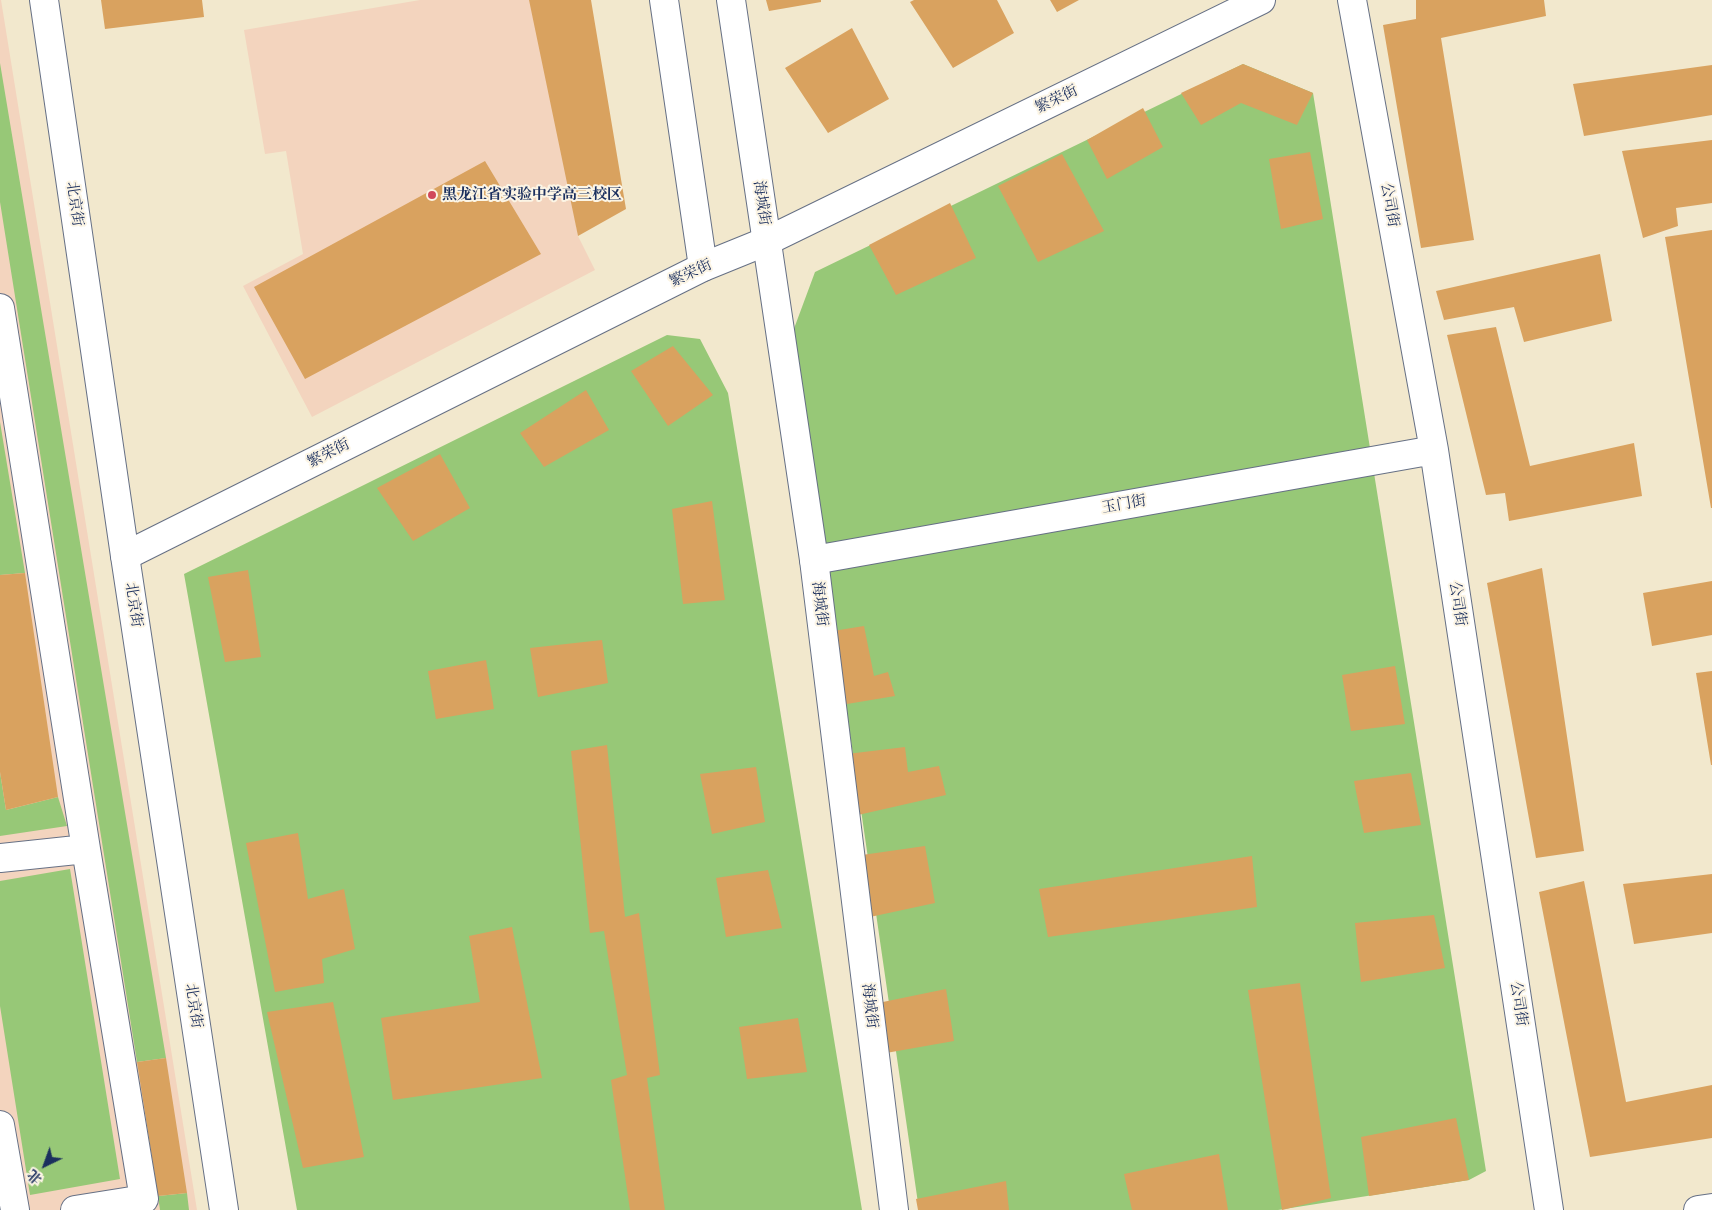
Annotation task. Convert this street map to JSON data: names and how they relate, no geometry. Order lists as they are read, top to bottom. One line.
{"streets":{"main road":["繁荣街","海城街","北京街","公司街","玉门街"]},"crossings":[["繁荣街","海城街"],["繁荣街","北京街"],["海城街","玉门街"],["公司街","玉门街"]],"places":["黑龙江省实验中学高三校区"],"north":"bottom left"}
